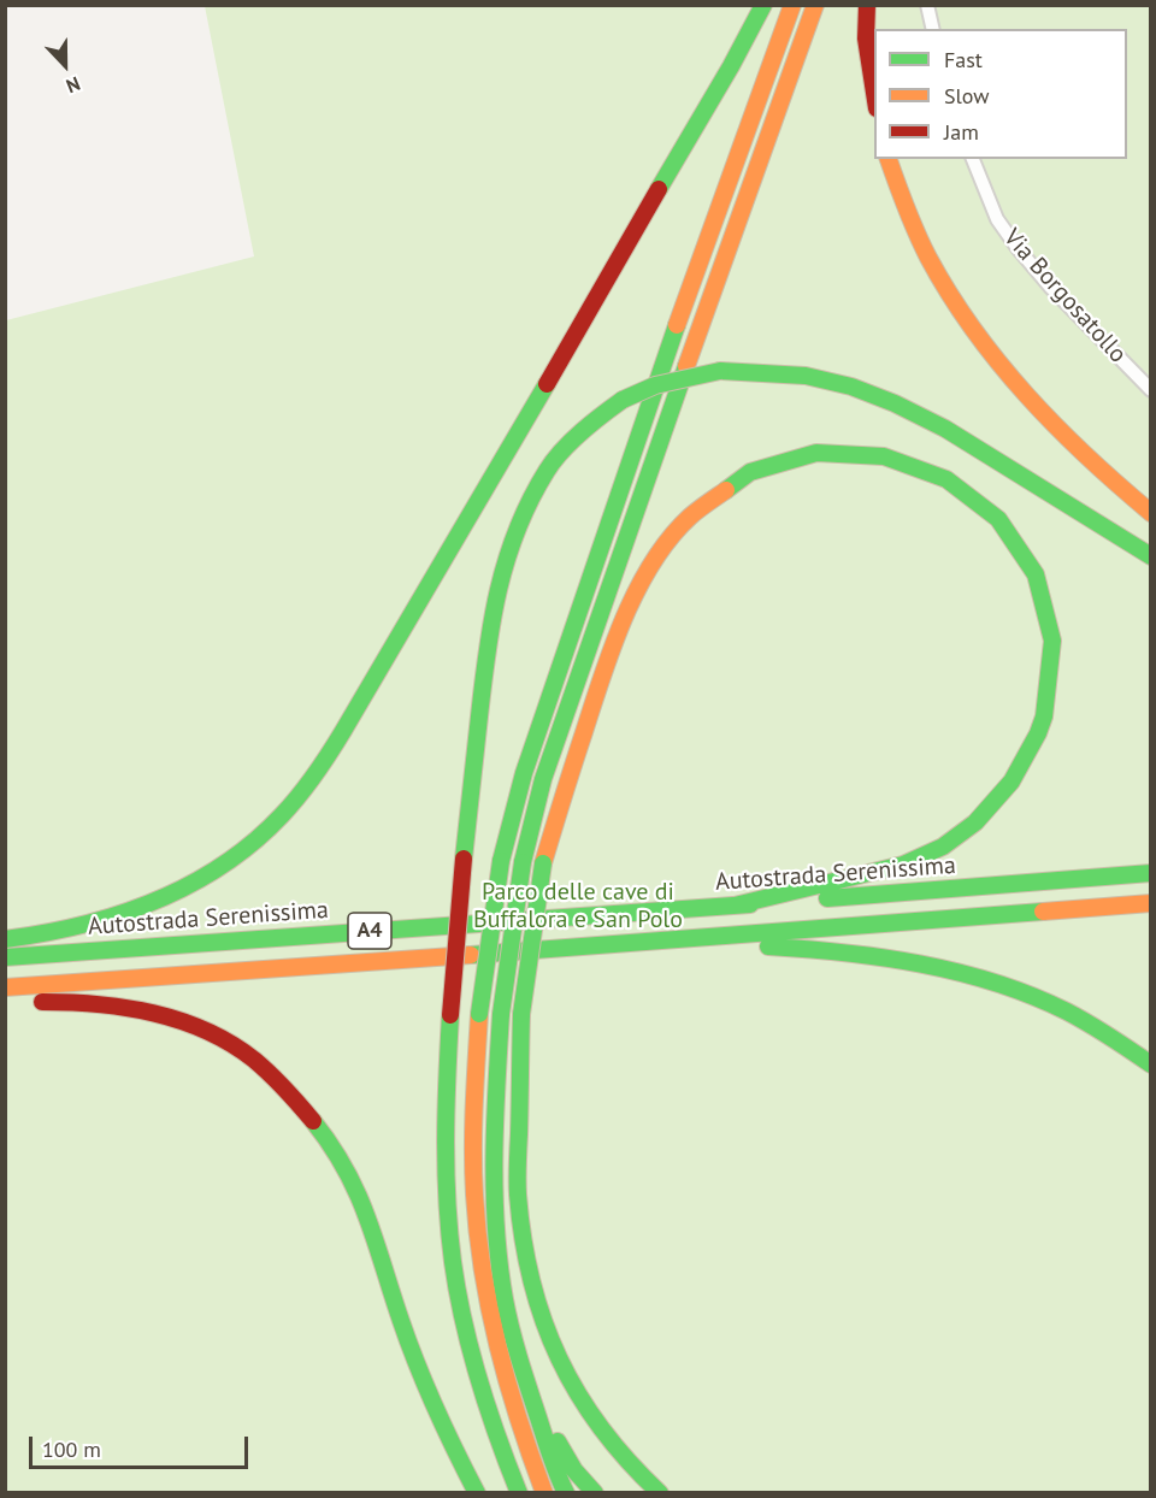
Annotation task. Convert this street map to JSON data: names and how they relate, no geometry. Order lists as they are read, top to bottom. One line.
{"streets":{"highway":["Autostrada Serenissima","A4"],"street":["Via Borgosatollo"]},"parks":["Parco delle cave di Buffalora e San Polo"],"legend":["Fast","Slow","Jam"],"scale_bar":"100 m","north":"bottom"}
